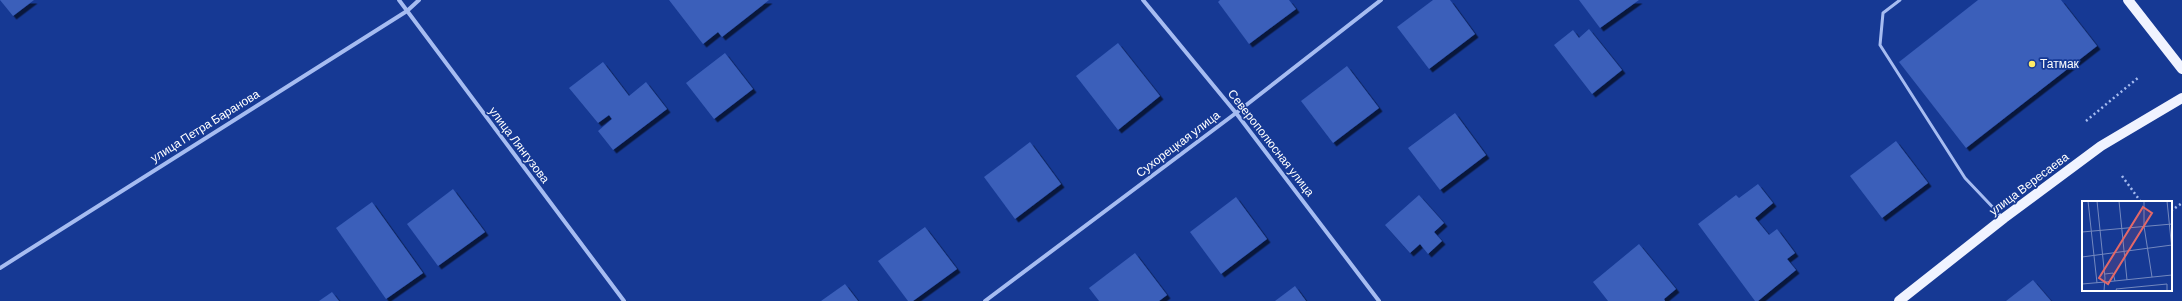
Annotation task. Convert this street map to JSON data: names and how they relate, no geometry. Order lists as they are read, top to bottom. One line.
{"streets":{"main road":["улица Вересаева"],"street":["улица Петра Баранова","Северополюсная улица","Сухорецкая улица","улица Лянгузова"]},"crossings":[["улица Петра Баранова","улица Лянгузова"],["Северополюсная улица","Сухорецкая улица"]],"places":["Татмак"]}
